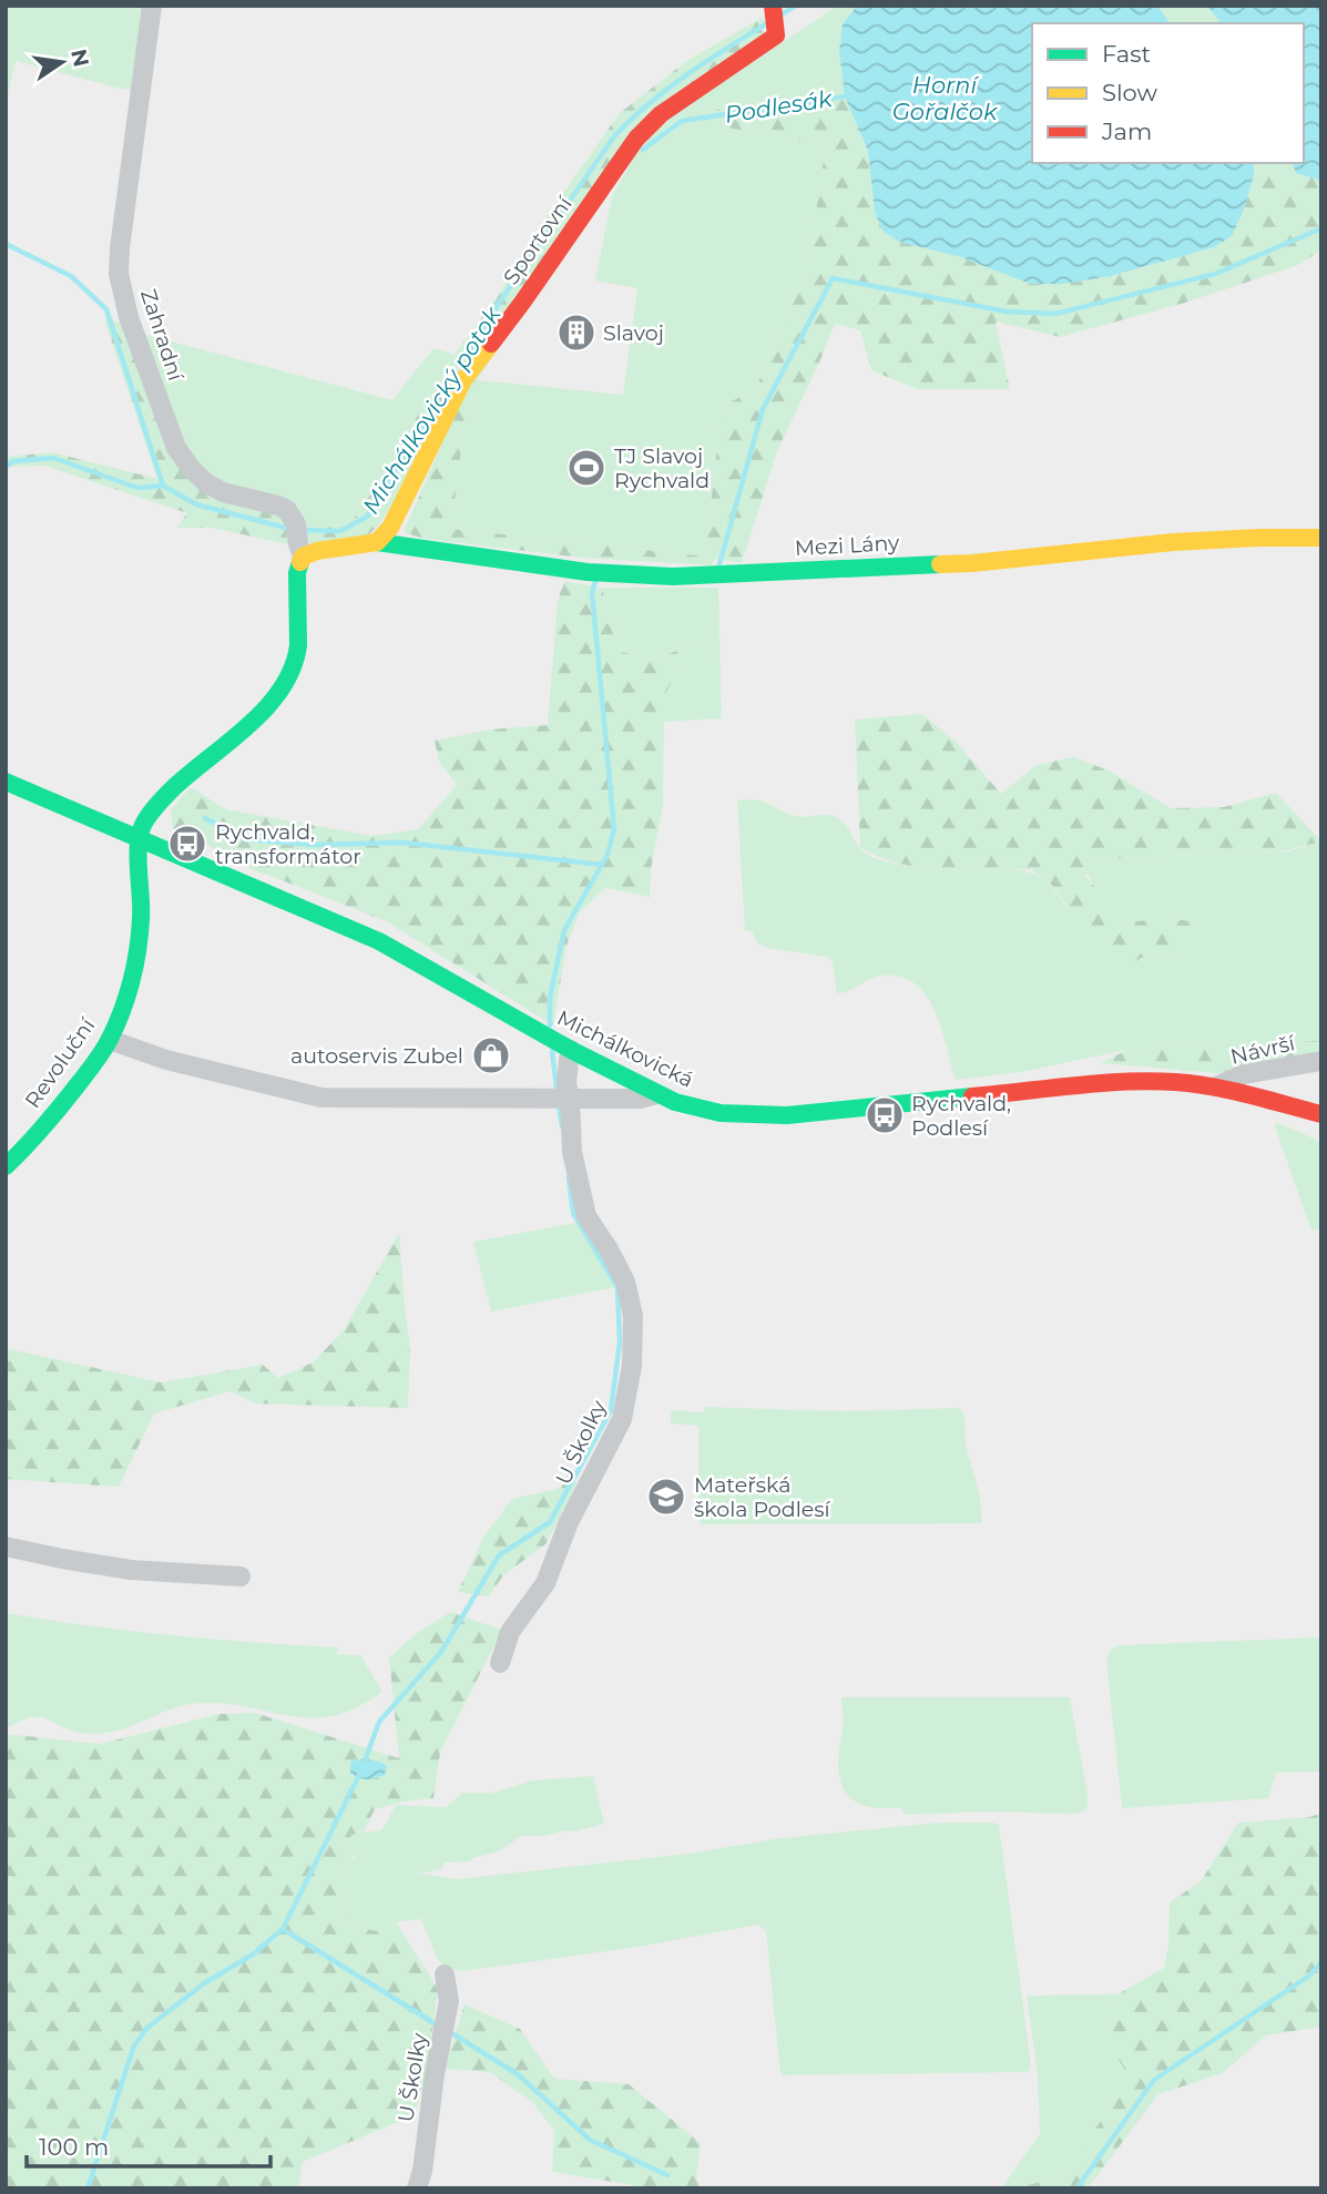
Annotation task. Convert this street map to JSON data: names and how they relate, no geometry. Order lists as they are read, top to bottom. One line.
{"streets":{"street":["Sportovní","Zahradní","Mezi Lány","Michálkovická","Návrší","Revoluční","U Školky"]},"crossings":[["Sportovní","Mezi Lány"],["Michálkovická","Návrší"],["Michálkovická","Revoluční"],["Michálkovická","U Školky"]],"water":["Horní Gořalčok","Podlesák","Michálkovický potok"],"places":{"building":["Slavoj"],"sports":["TJ Slavoj Rychvald"],"bus stop":["Rychvald, transformátor","Rychvald, Podlesí"],"shop":["autoservis Zubel"],"school or university":["Mateřská škola Podlesí"]},"legend":["Fast","Slow","Jam"],"scale_bar":"100 m","north":"right"}
